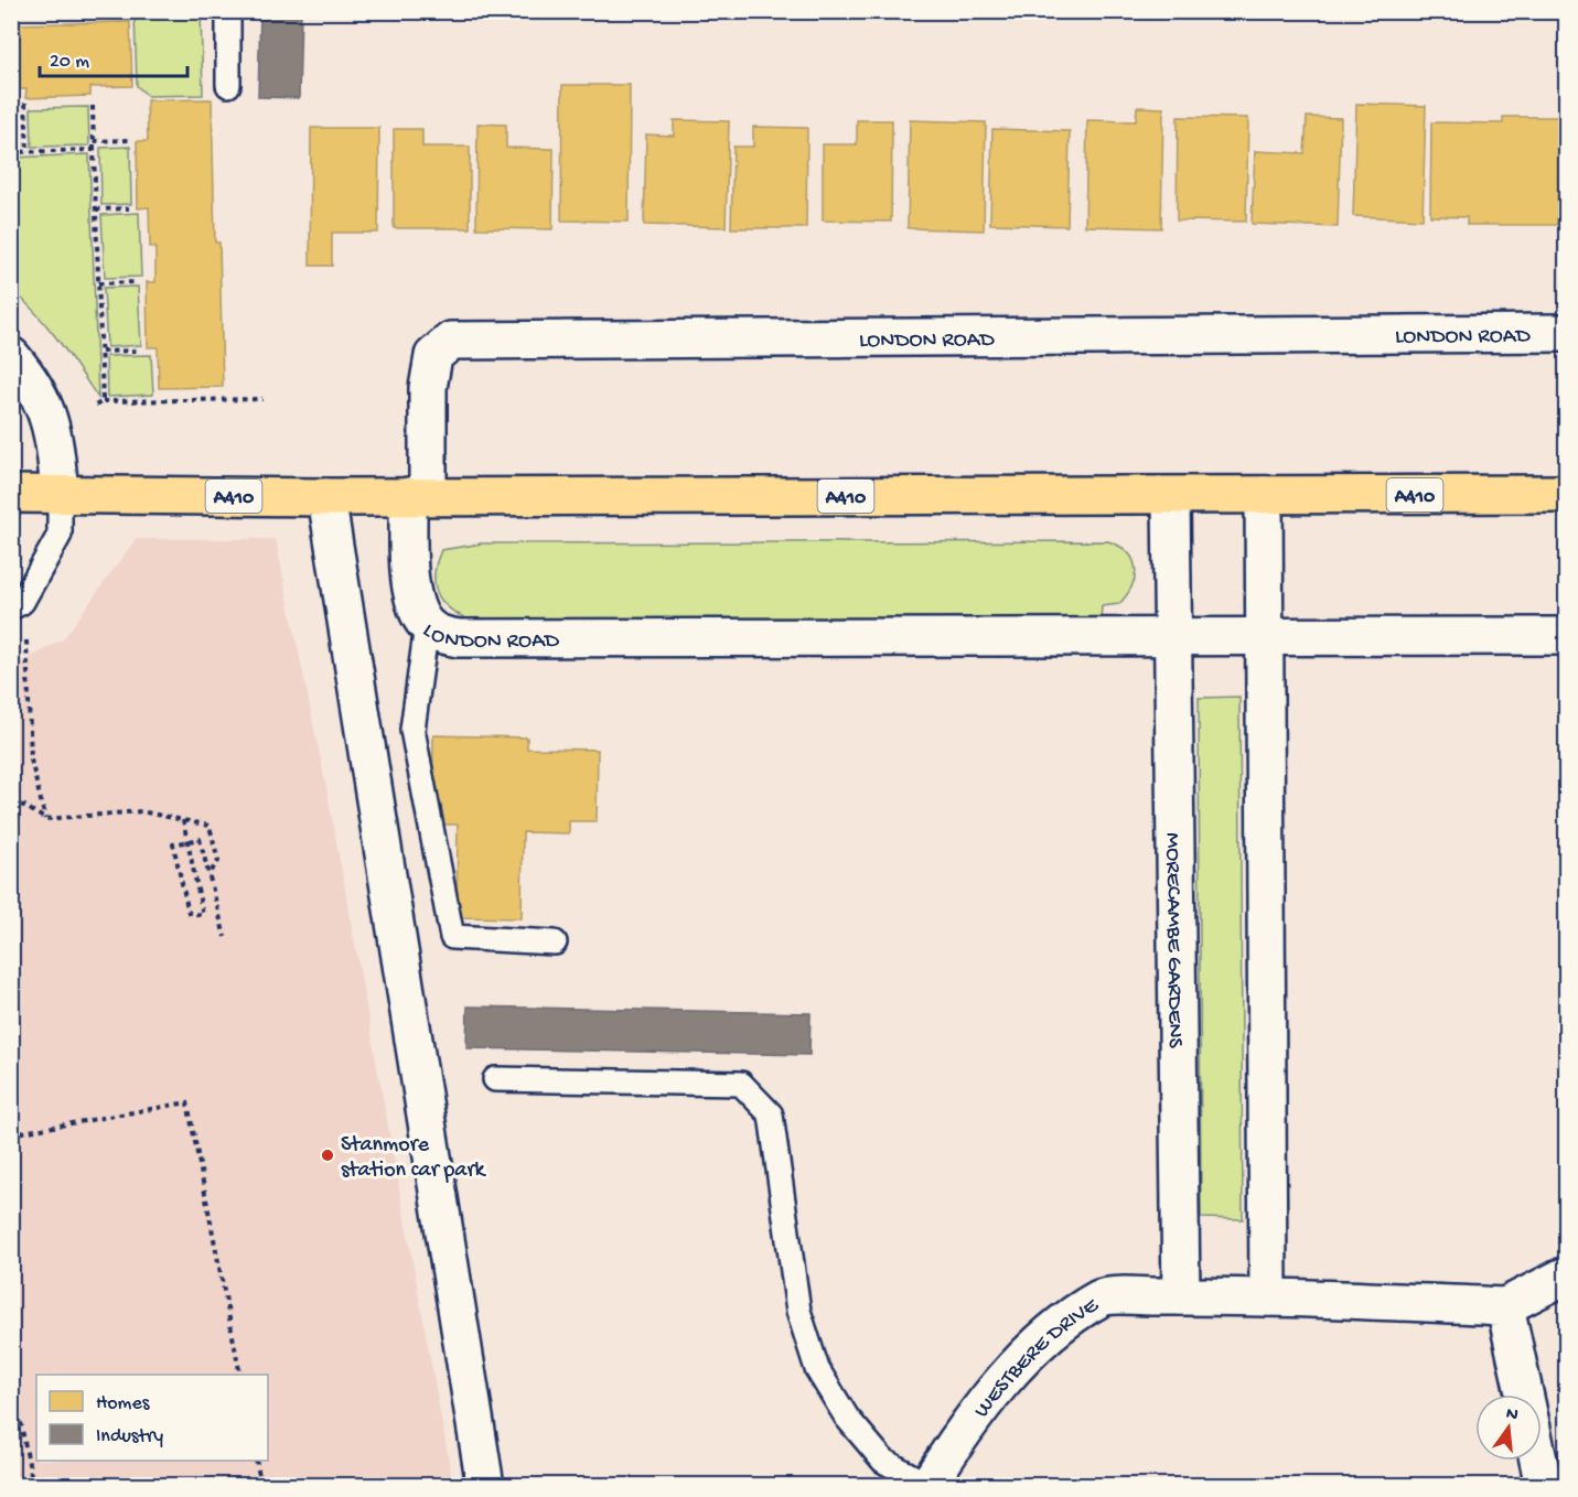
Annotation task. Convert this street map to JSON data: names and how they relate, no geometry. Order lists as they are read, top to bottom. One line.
{"streets":{"main road":["A410"],"street":["LONDON ROAD","MORECAMBE GARDENS","WESTBERE DRIVE"]},"crossings":[["LONDON ROAD","A410"],["LONDON ROAD","MORECAMBE GARDENS"],["A410","MORECAMBE GARDENS"],["MORECAMBE GARDENS","WESTBERE DRIVE"]],"places":["Stanmore station car park"],"legend":["Homes","Industry"],"scale_bar":"20 m","north":"top"}
